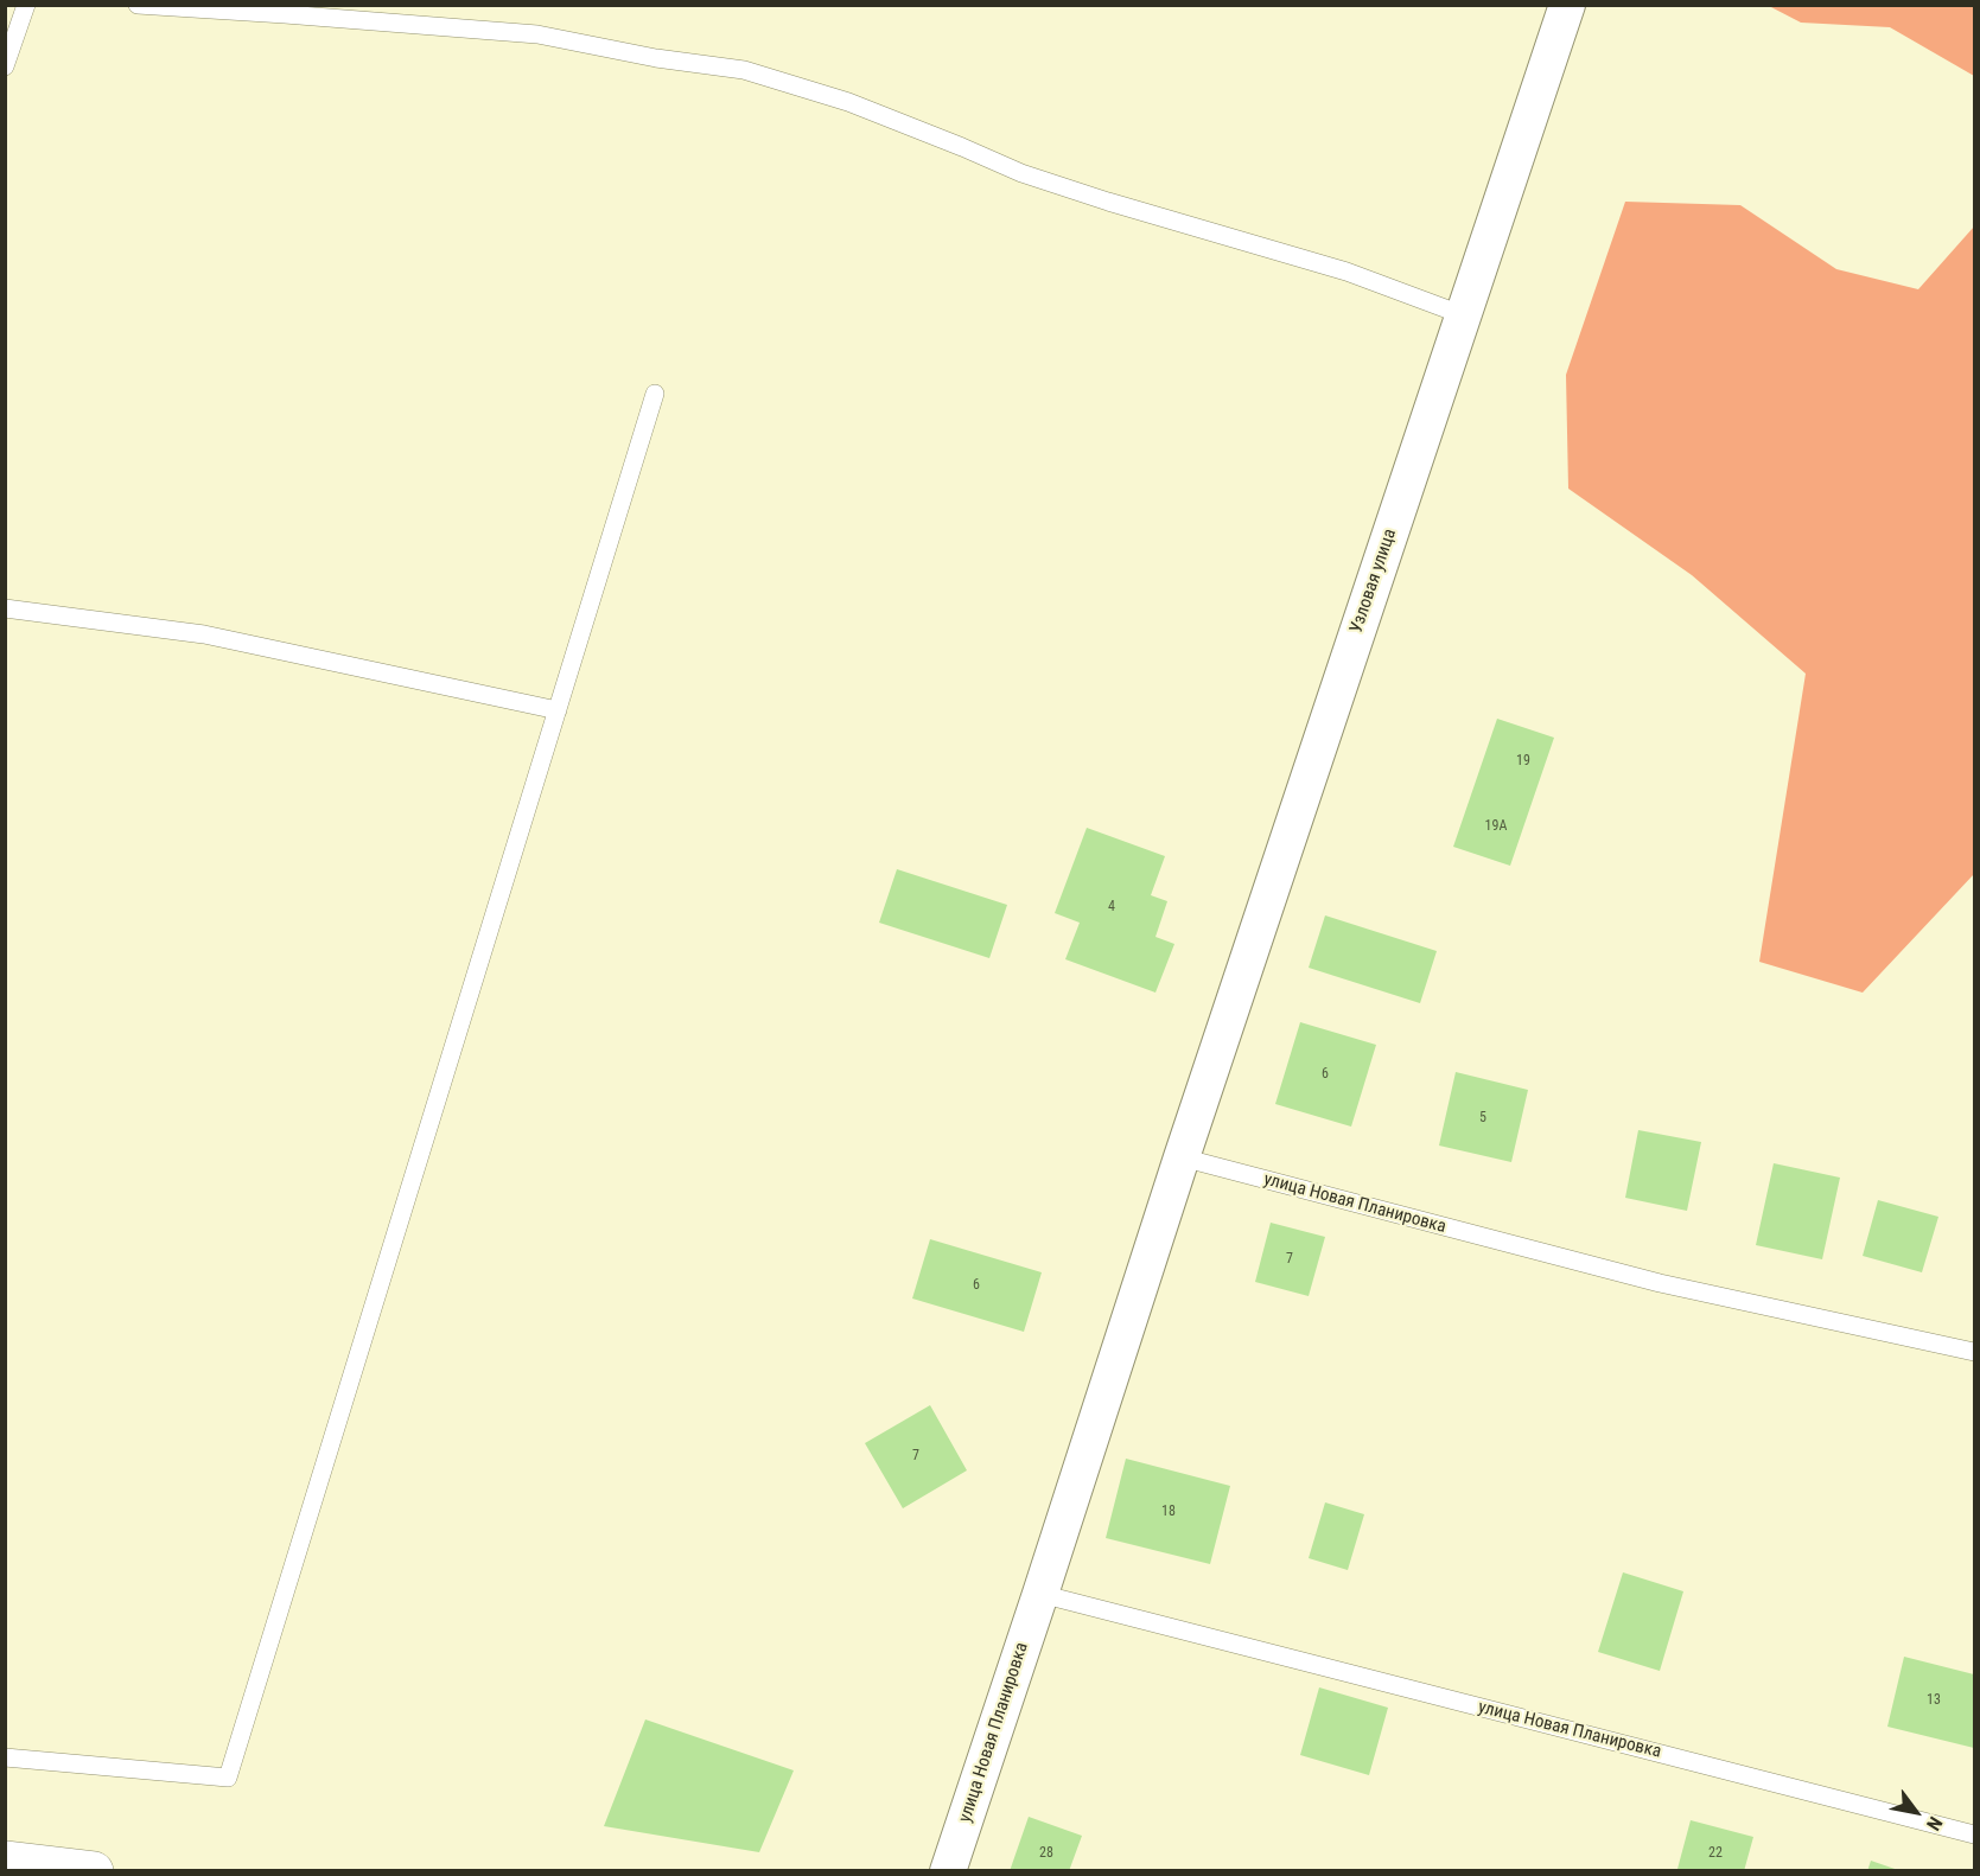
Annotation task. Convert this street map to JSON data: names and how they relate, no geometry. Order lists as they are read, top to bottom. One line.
{"streets":{"street":["Узловая улица","улица Новая Планировка"]},"crossings":[["Узловая улица","улица Новая Планировка"]],"house_numbers":["19","19А","4","6","5","7","6","7","18","13","28","22"],"north":"bottom right"}
